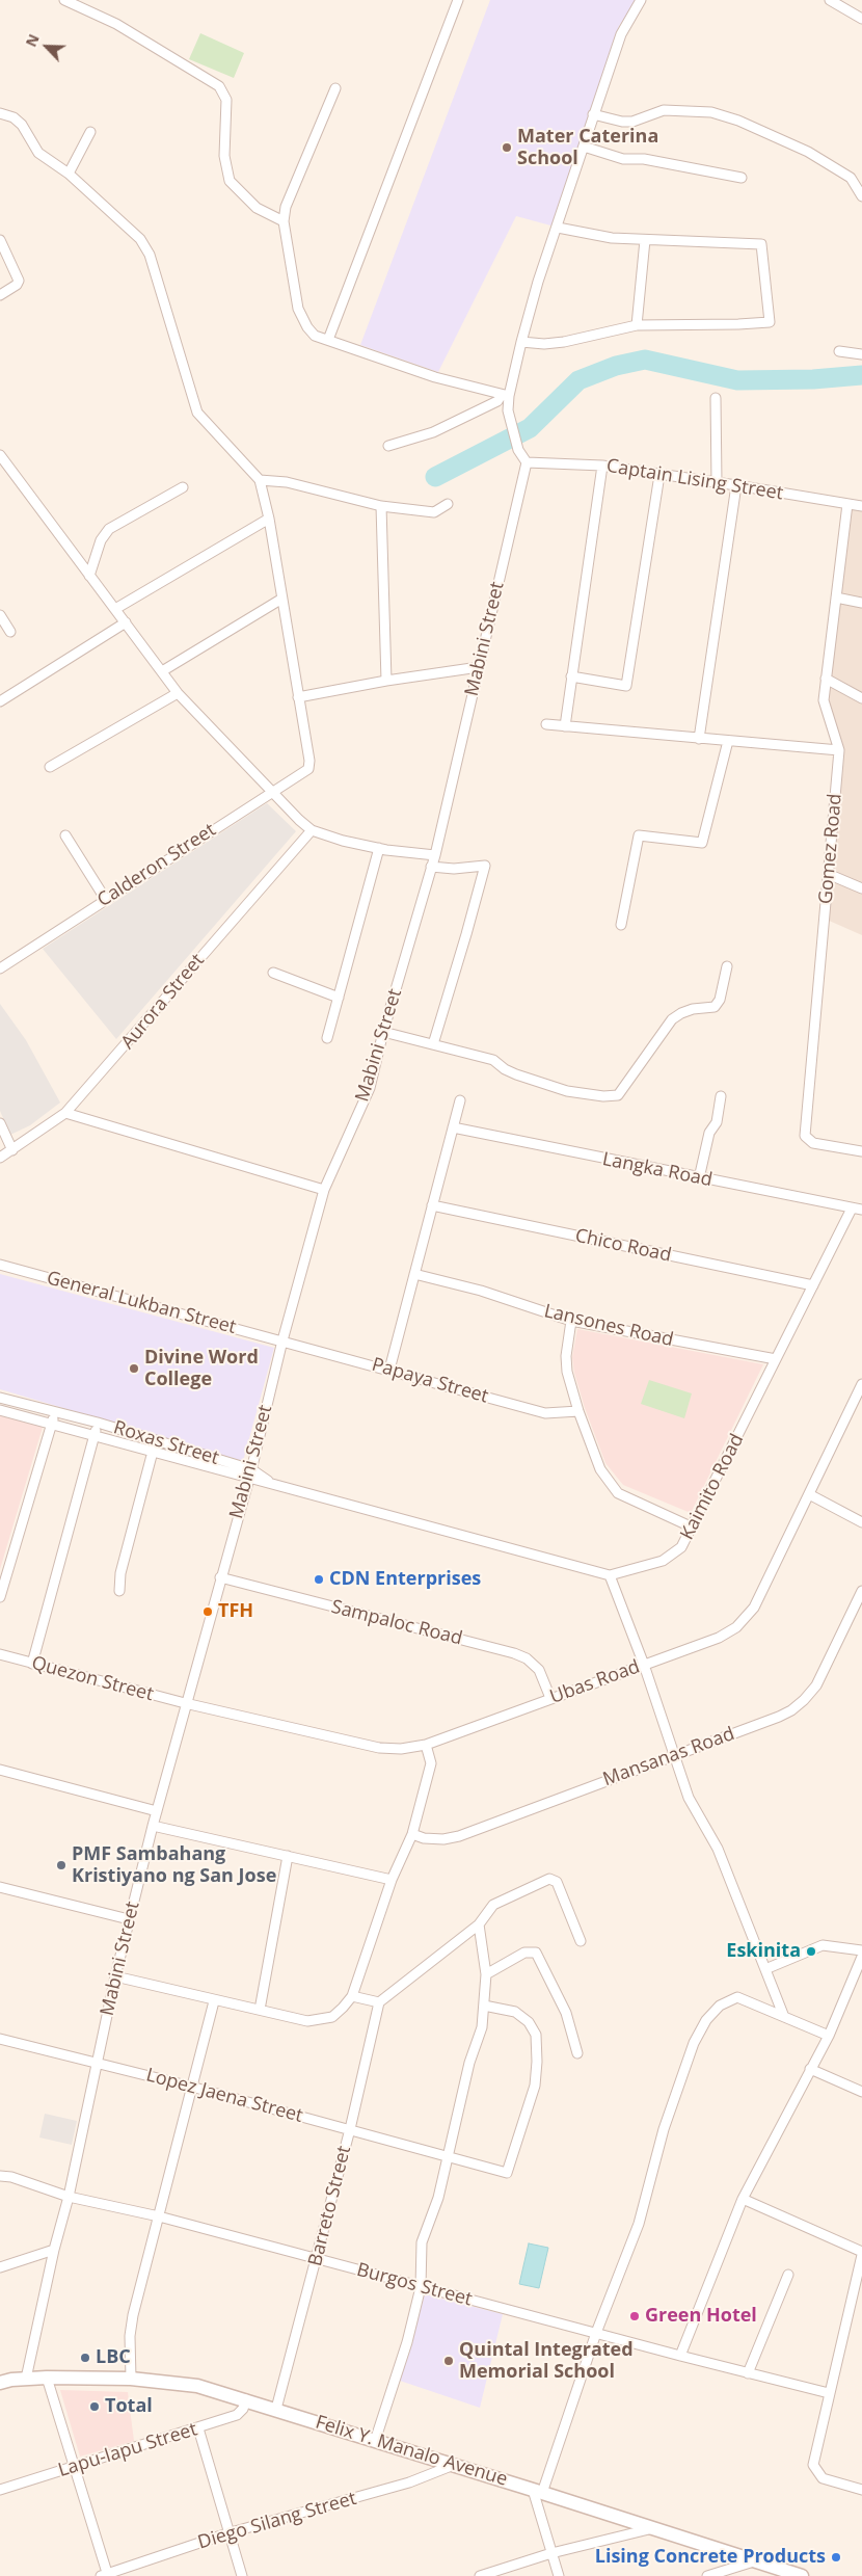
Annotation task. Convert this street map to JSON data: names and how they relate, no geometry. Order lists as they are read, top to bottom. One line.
{"streets":{"main road":["Felix Y. Manalo Avenue"],"street":["Captain Lising Street","Mabini Street","Gomez Road","Calderon Street","Aurora Street","Langka Road","Chico Road","General Lukban Street","Lansones Road","Papaya Street","Roxas Street","Kaimito Road","Sampaloc Road","Quezon Street","Ubas Road","Mansanas Road","Lopez Jaena Street","Barreto Street","Burgos Street","Lapu-lapu Street","Diego Silang Street"]},"crossings":[["Captain Lising Street","Mabini Street"],["Captain Lising Street","Gomez Road"],["Mabini Street","General Lukban Street"],["Mabini Street","Papaya Street"],["Mabini Street","Roxas Street"],["Mabini Street","Sampaloc Road"],["Mabini Street","Quezon Street"],["Mabini Street","Ubas Road"],["Mabini Street","Lopez Jaena Street"],["Mabini Street","Burgos Street"],["Mabini Street","Felix Y. Manalo Avenue"],["Langka Road","Kaimito Road"],["Chico Road","Kaimito Road"],["General Lukban Street","Papaya Street"],["Lansones Road","Kaimito Road"],["Roxas Street","Kaimito Road"],["Sampaloc Road","Ubas Road"],["Quezon Street","Ubas Road"],["Lopez Jaena Street","Barreto Street"],["Barreto Street","Burgos Street"],["Barreto Street","Felix Y. Manalo Avenue"],["Lapu-lapu Street","Felix Y. Manalo Avenue"],["Felix Y. Manalo Avenue","Diego Silang Street"]],"places":["Mater Caterina School","Divine Word College","CDN Enterprises","TFH","PMF Sambahang Kristiyano ng San Jose","Eskinita","Green Hotel","LBC","Quintal Integrated Memorial School","Total","Lising Concrete Products"],"north":"top left"}
